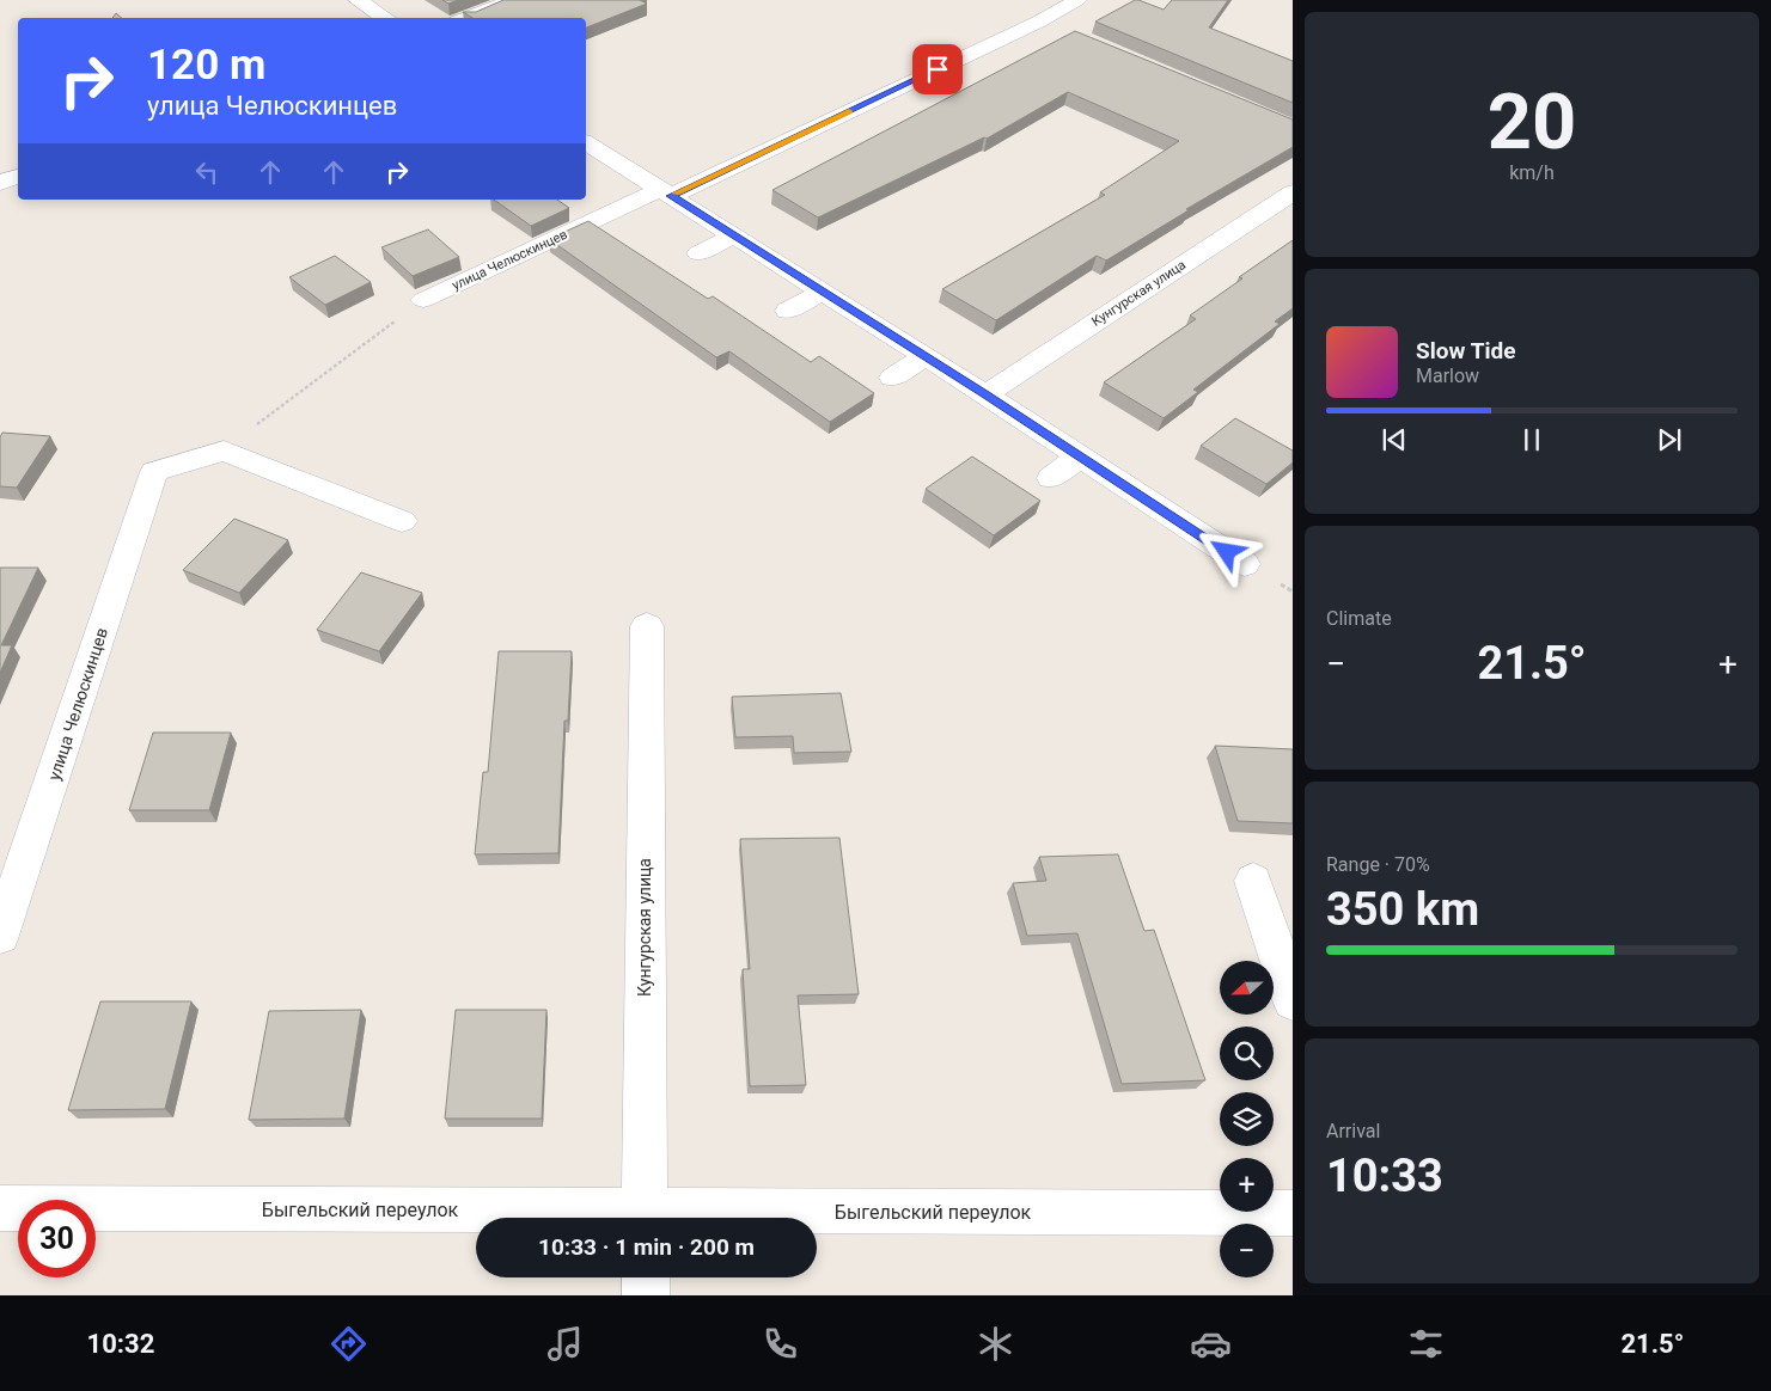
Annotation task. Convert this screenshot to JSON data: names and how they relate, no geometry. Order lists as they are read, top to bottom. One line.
{"streets":{"street":["улица Челюскинцев","Кунгурская улица","Быгельский переулок"]},"north":"left","page":{"tile":[["20","km/h"],"Climate",["Range · 70%","350 km"],["Arrival","10:33"]],"turn":["120 m","улица Челюскинцев"],"song":["Slow Tide","Marlow"],"heat":["−","21.5°","+"],"map_buttons":["+","−"],"limit":"30","trip":"10:33 · 1 min · 200 m","tabs":["10:32","21.5°"]}}
